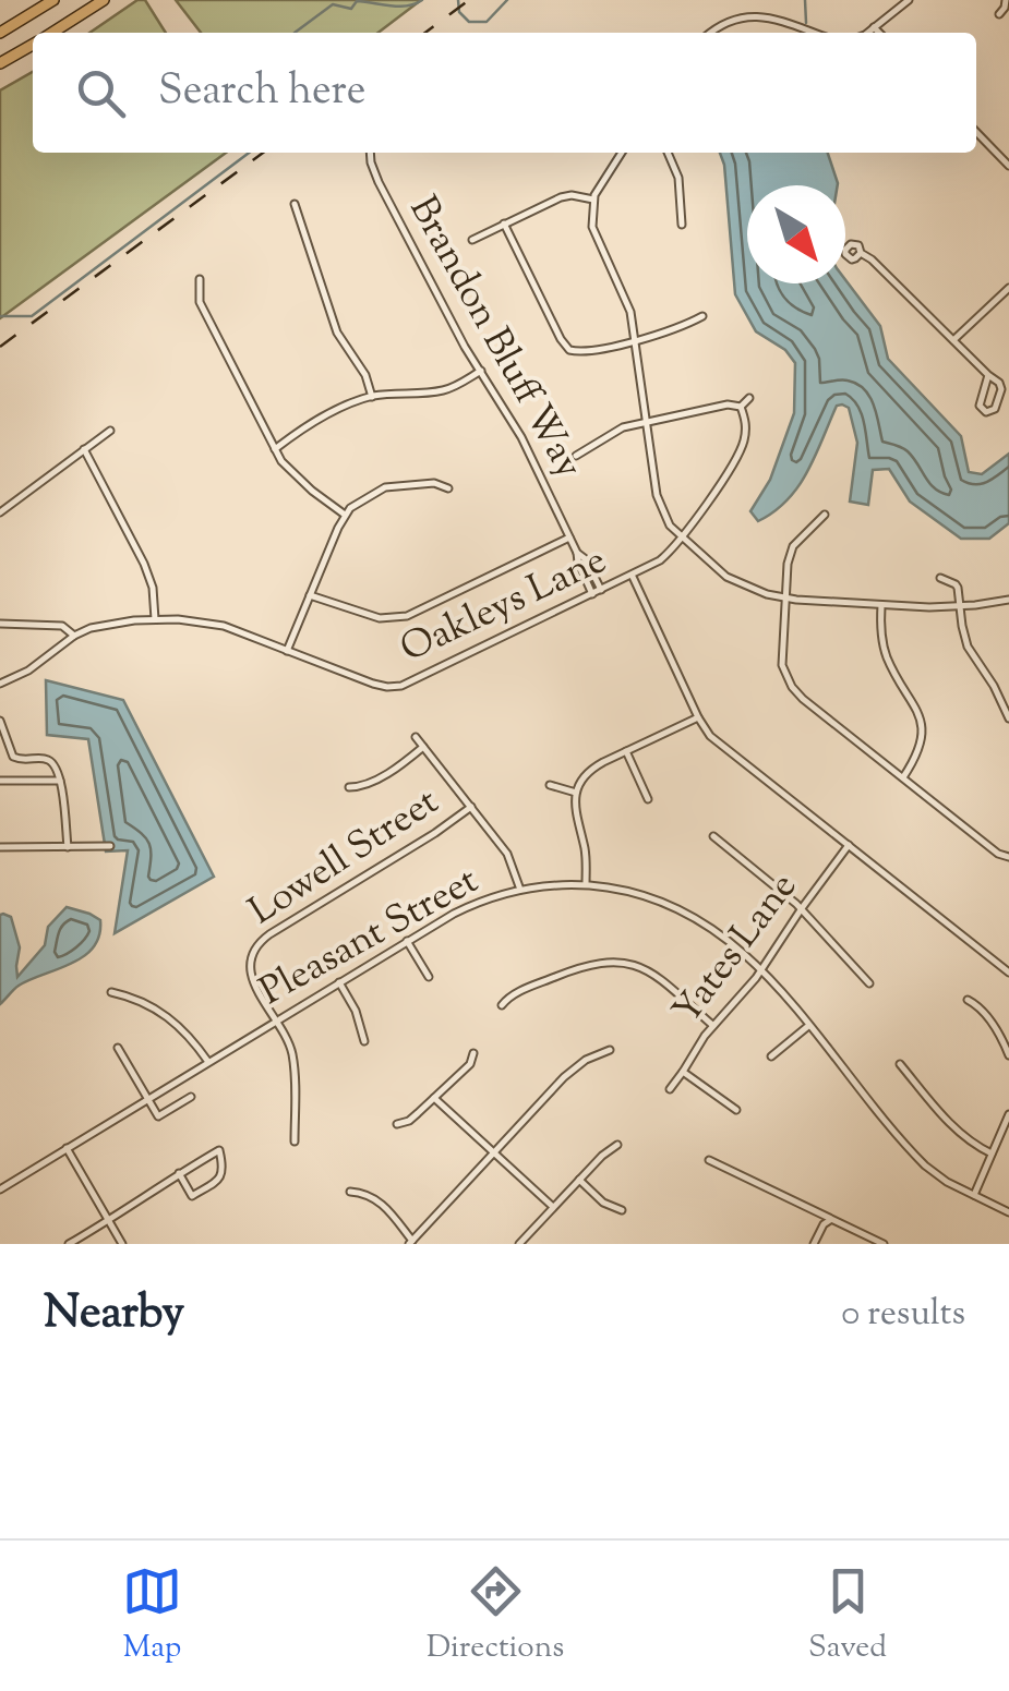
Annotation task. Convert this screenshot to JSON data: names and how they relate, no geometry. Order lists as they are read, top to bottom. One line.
{"streets":{"street":["Brandon Bluff Way","Oakleys Lane","Lowell Street","Pleasant Street","Yates Lane"]},"crossings":[["Brandon Bluff Way","Oakleys Lane"],["Oakleys Lane","Yates Lane"],["Lowell Street","Pleasant Street"],["Pleasant Street","Yates Lane"]],"north":"bottom right","page":{"search":"Search here","heading":["Nearby","0 results"],"nav":["Map","Directions","Saved"]}}
